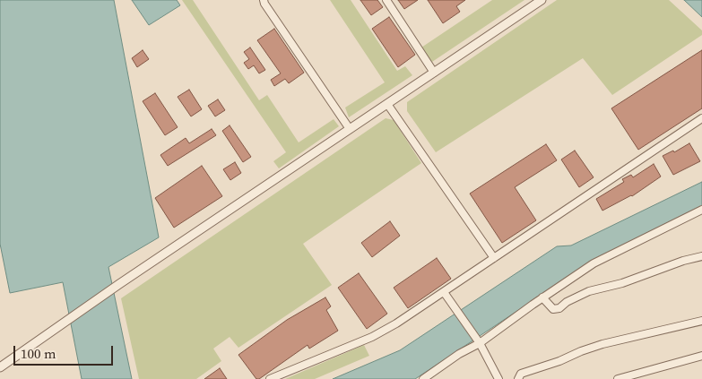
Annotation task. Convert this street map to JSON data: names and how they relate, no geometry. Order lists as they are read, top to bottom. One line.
{"scale_bar":"100 m"}
